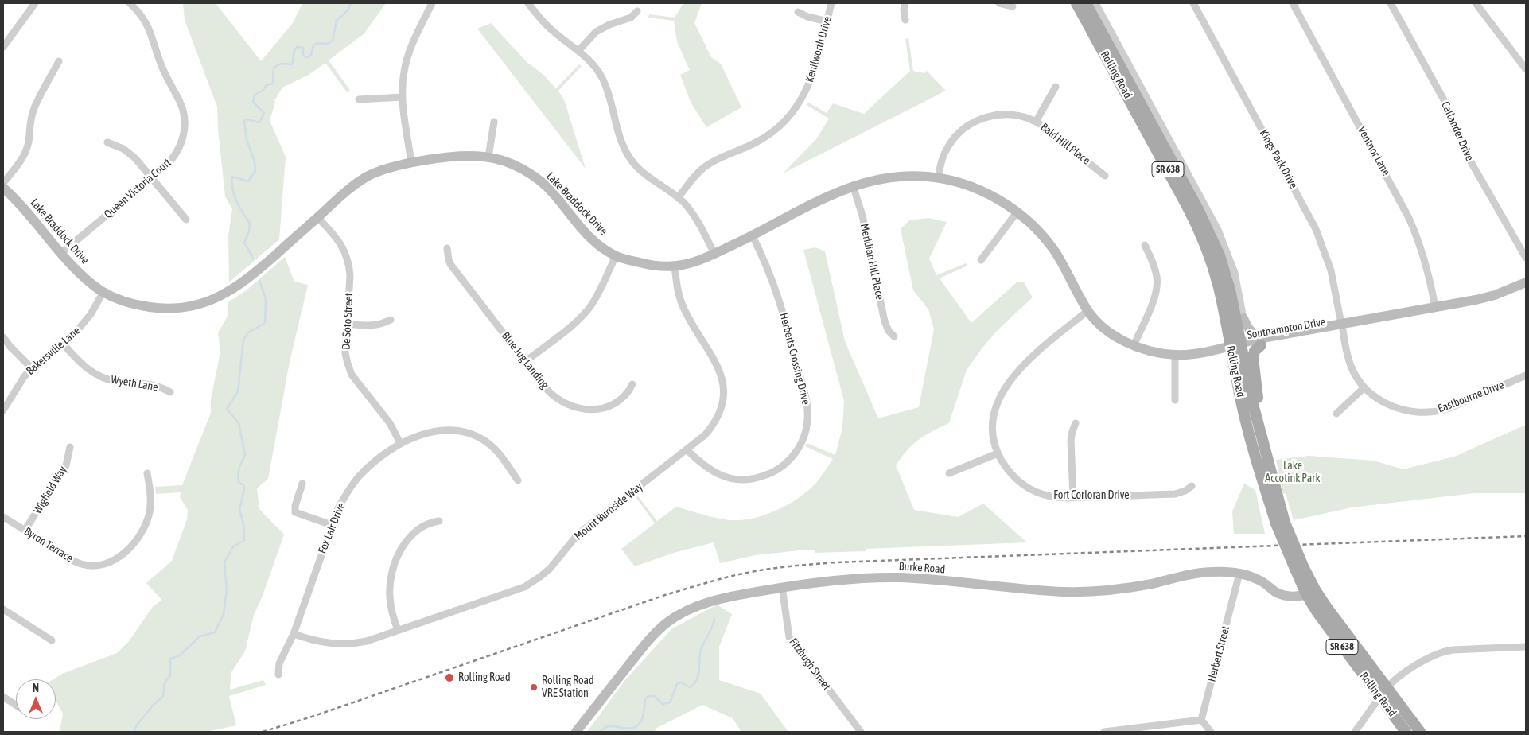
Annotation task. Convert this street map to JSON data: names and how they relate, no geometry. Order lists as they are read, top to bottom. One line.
{"streets":{"main road":["Rolling Road","SR 638"],"street":["Kenilworth Drive","Callander Drive","Bald Hill Place","Ventnor Lane","Kings Park Drive","Queen Victoria Court","Lake Braddock Drive","Meridian Hill Place","De Soto Street","Southampton Drive","Bakersville Lane","Herberts Crossing Drive","Blue Jug Landing","Wyeth Lane","Eastbourne Drive","Wigfield Way","Fort Corloran Drive","Mount Burnside Way","Fox Lair Drive","Byron Terrace","Burke Road","Herbert Street","Fitzhugh Street"]},"crossings":[["Rolling Road","Lake Braddock Drive"],["Rolling Road","Southampton Drive"],["Rolling Road","Burke Road"],["Bald Hill Place","Lake Braddock Drive"],["Ventnor Lane","Southampton Drive"],["Kings Park Drive","Southampton Drive"],["Kings Park Drive","Eastbourne Drive"],["Queen Victoria Court","Lake Braddock Drive"],["Lake Braddock Drive","Meridian Hill Place"],["Lake Braddock Drive","De Soto Street"],["Lake Braddock Drive","Southampton Drive"],["Lake Braddock Drive","Bakersville Lane"],["Lake Braddock Drive","Herberts Crossing Drive"],["Lake Braddock Drive","Fort Corloran Drive"],["Lake Braddock Drive","Mount Burnside Way"],["De Soto Street","Fox Lair Drive"],["Southampton Drive","Eastbourne Drive"],["Bakersville Lane","Wyeth Lane"],["Herberts Crossing Drive","Mount Burnside Way"],["Wigfield Way","Byron Terrace"],["Mount Burnside Way","Fox Lair Drive"],["Burke Road","Herbert Street"],["Burke Road","Fitzhugh Street"]],"parks":["Lake Accotink Park"],"places":["Rolling Road","Rolling Road VRE Station"],"north":"top"}
